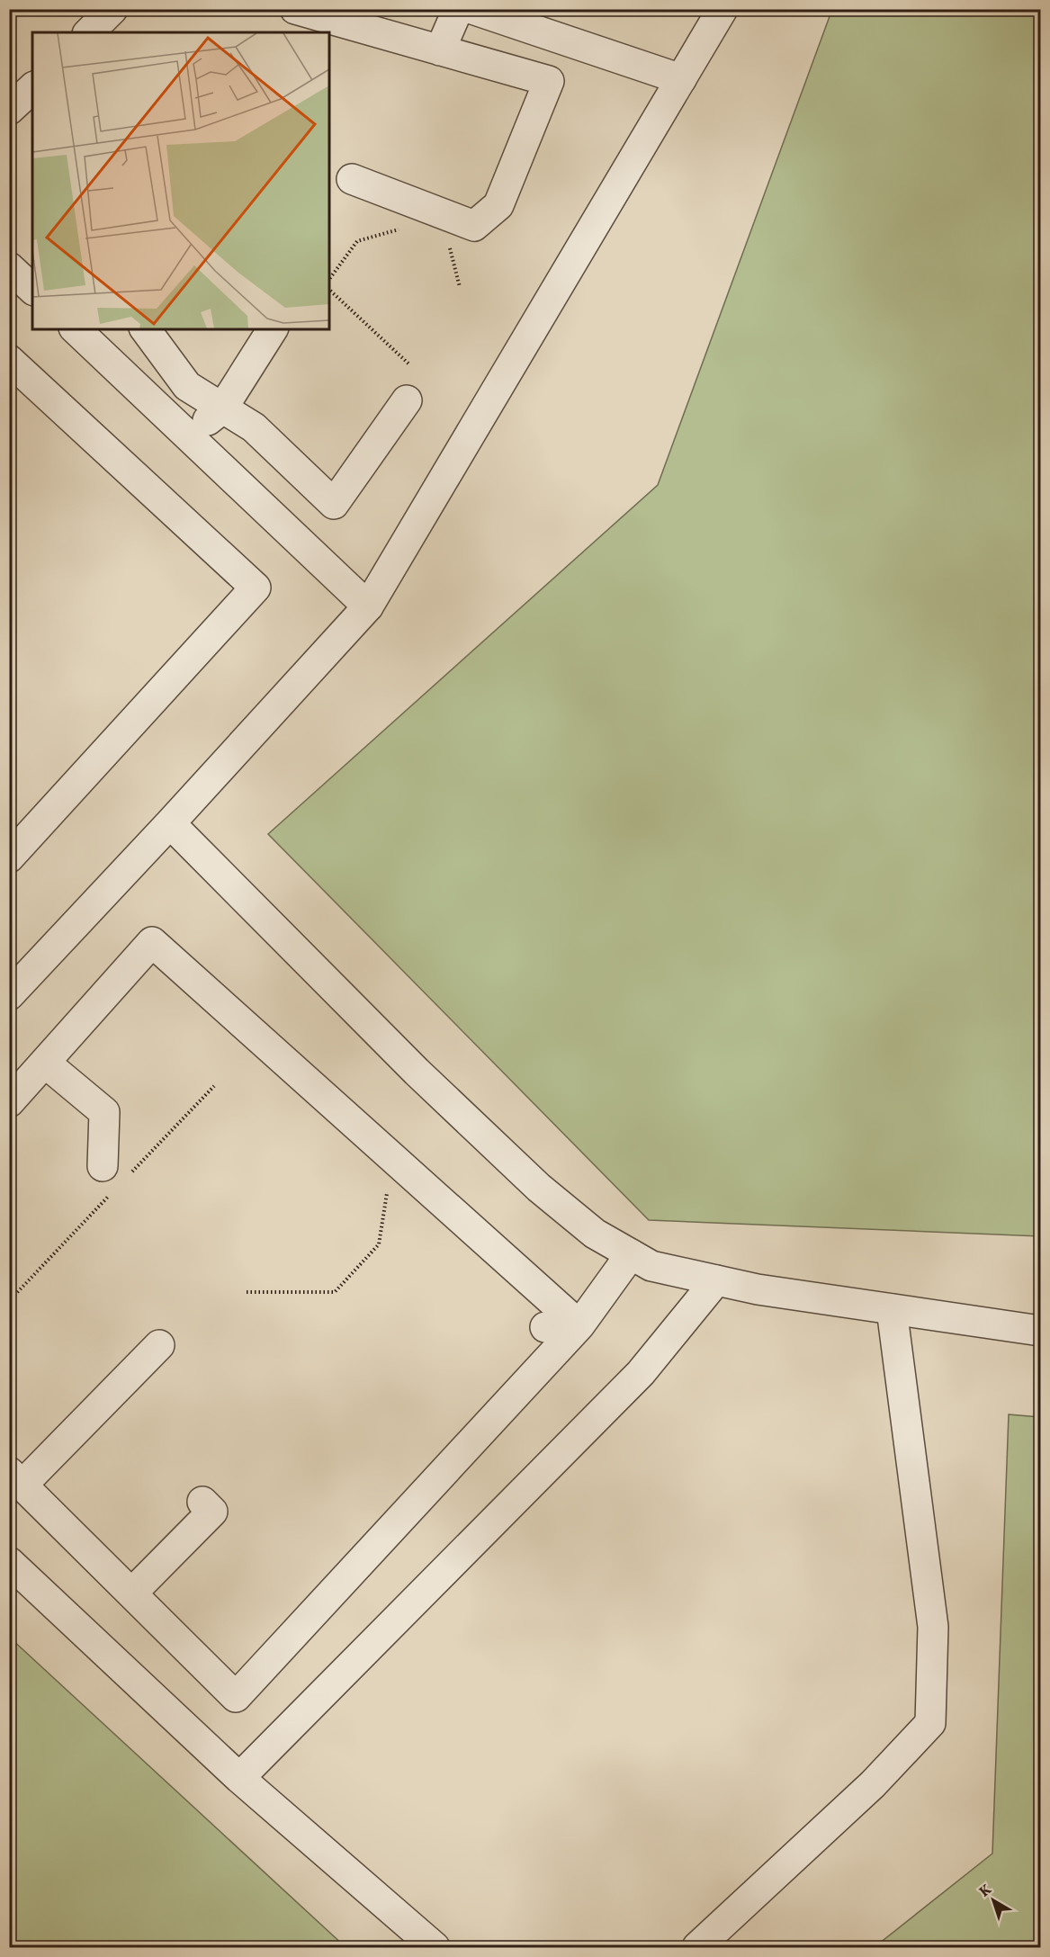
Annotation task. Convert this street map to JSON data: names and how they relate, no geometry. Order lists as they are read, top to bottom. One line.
{"north":"top left"}
